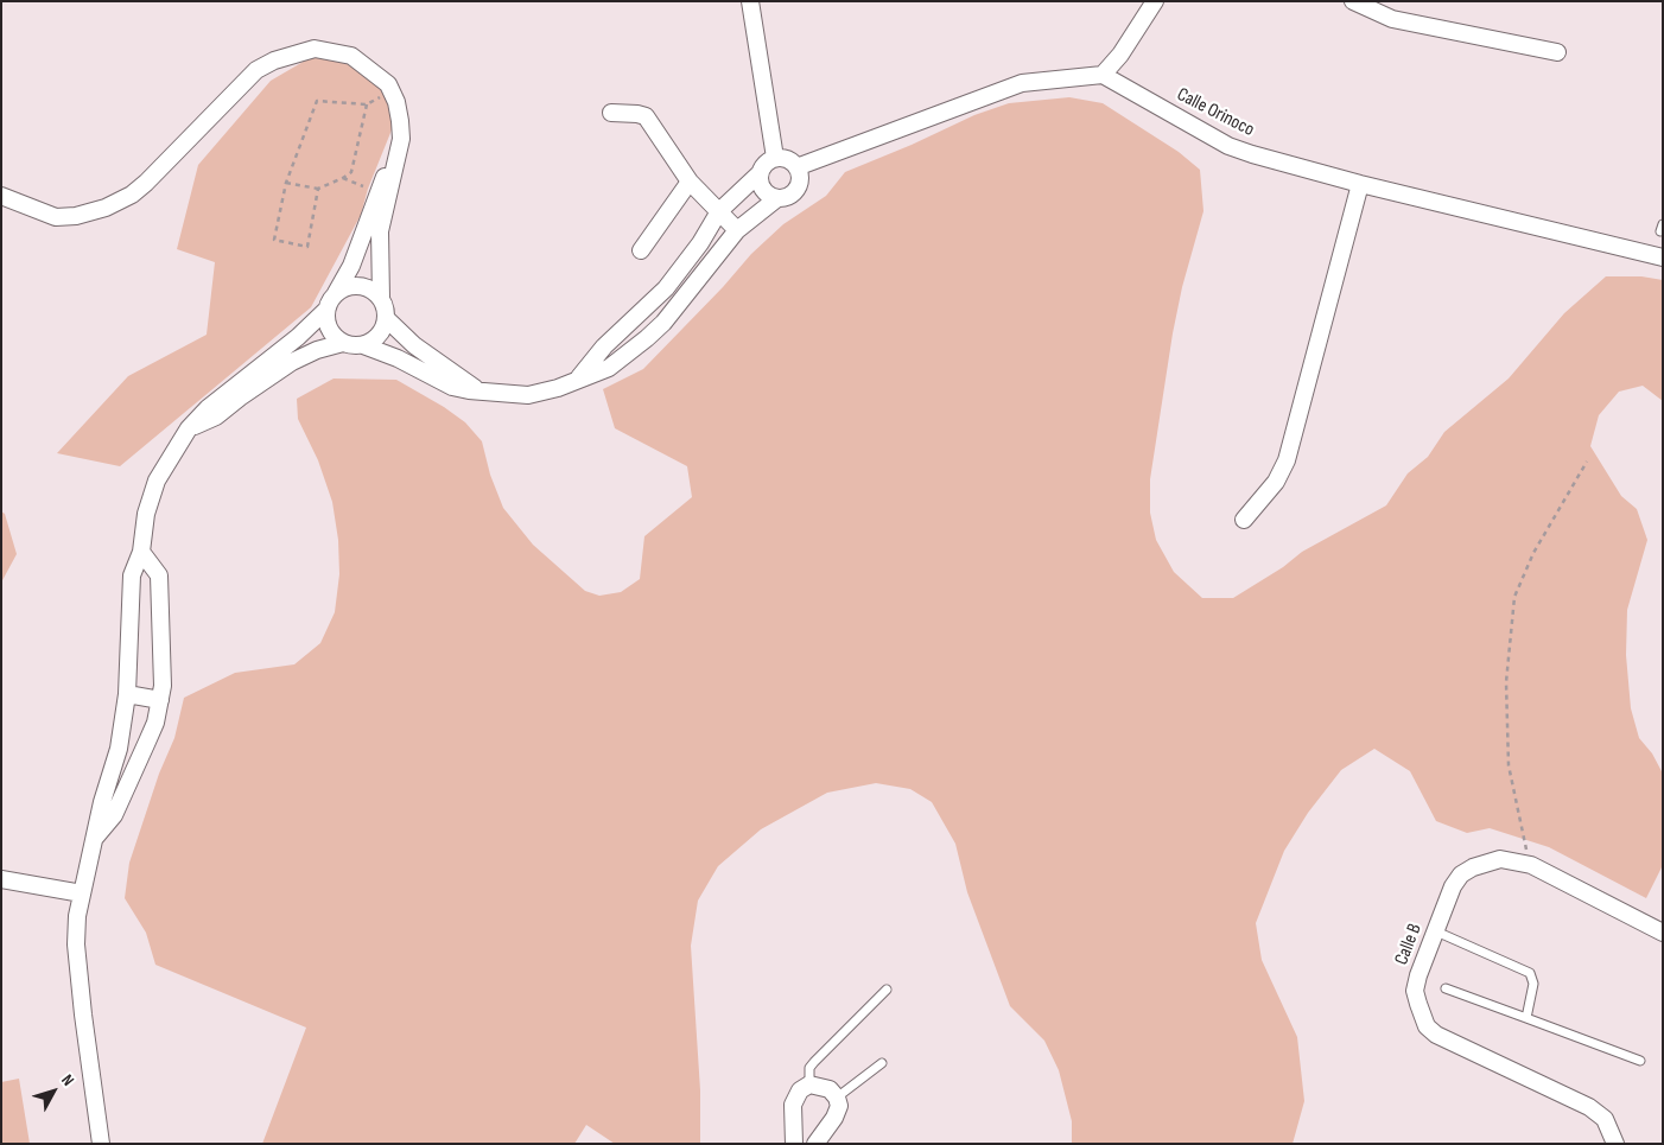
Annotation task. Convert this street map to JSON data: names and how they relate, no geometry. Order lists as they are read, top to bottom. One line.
{"streets":{"street":["Calle Orinoco","Calle B"]},"north":"top right"}
